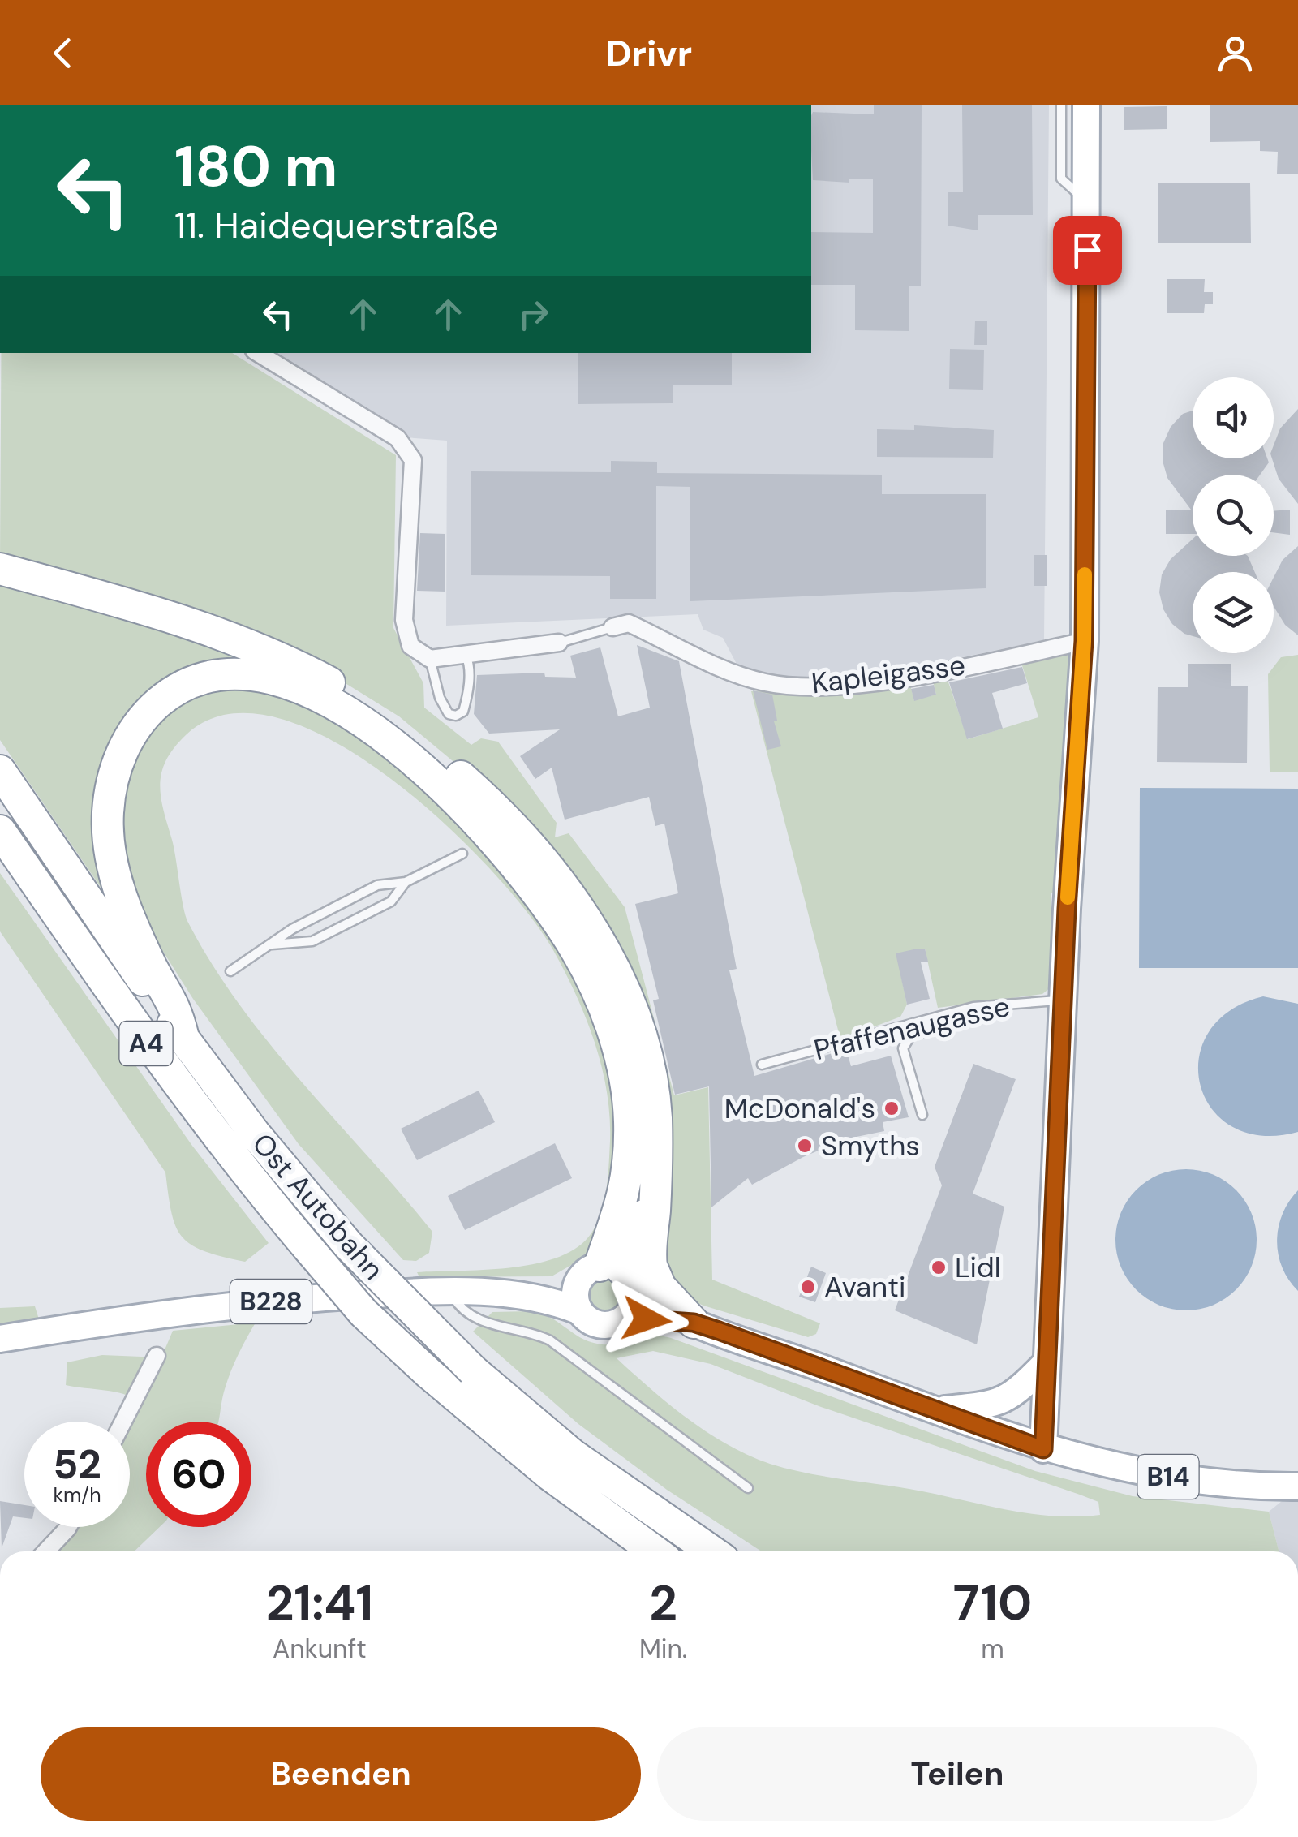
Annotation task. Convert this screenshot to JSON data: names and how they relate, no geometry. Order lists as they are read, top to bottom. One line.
{"streets":{"highway":["A4","Ost Autobahn"],"main road":["B228","B14"],"street":["Kapleigasse"],"lane":["Pfaffenaugasse"]},"places":["McDonald's","Smyths","Lidl","Avanti"],"page":{"header":"Drivr","turn":["180 m","11. Haidequerstraße"],"speed":"52 km/h","limit":"60","eta":["21:41","Ankunft","2","Min.","710","m"],"buttons":["Beenden","Teilen"]}}
